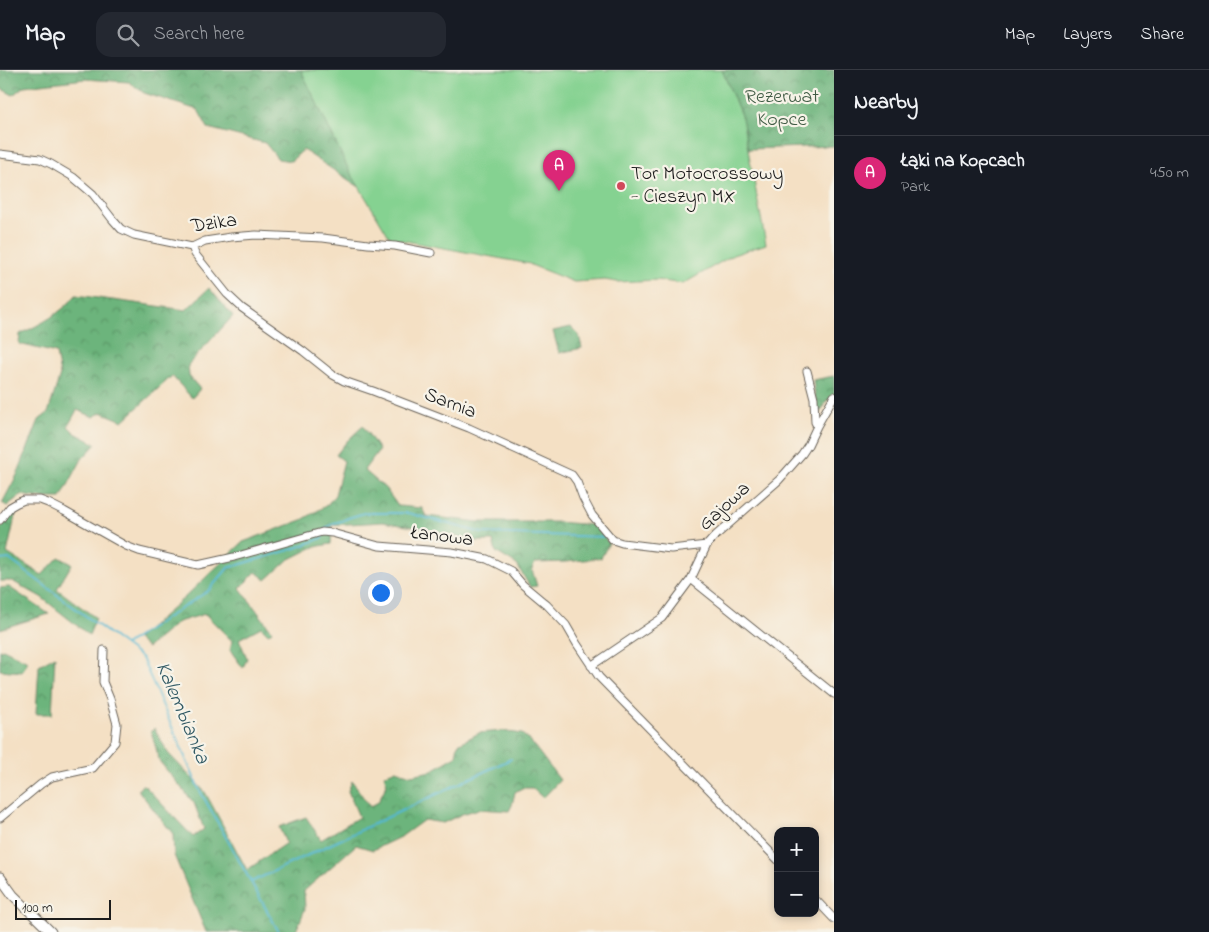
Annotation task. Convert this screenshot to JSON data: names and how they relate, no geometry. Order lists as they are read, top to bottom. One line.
{"streets":{"street":["Dzika","Sarnia","Gajowa","Łanowa"]},"crossings":[["Dzika","Sarnia"],["Sarnia","Gajowa"],["Gajowa","Łanowa"]],"water":["Kalembianka"],"parks":["Rezerwat Kopce"],"places":["Tor Motocrossowy - Cieszyn MX"],"scale_bar":"100 m","page":{"header":"Map","search":"Search here","nav":["Map","Layers","Share"],"heading":"Nearby","list":[{"mark":"A","name":"Łąki na Kopcach","note":"Park","value":"450 m"}],"pins":"A","map_buttons":["+","−"],"scale":"100 m"}}
